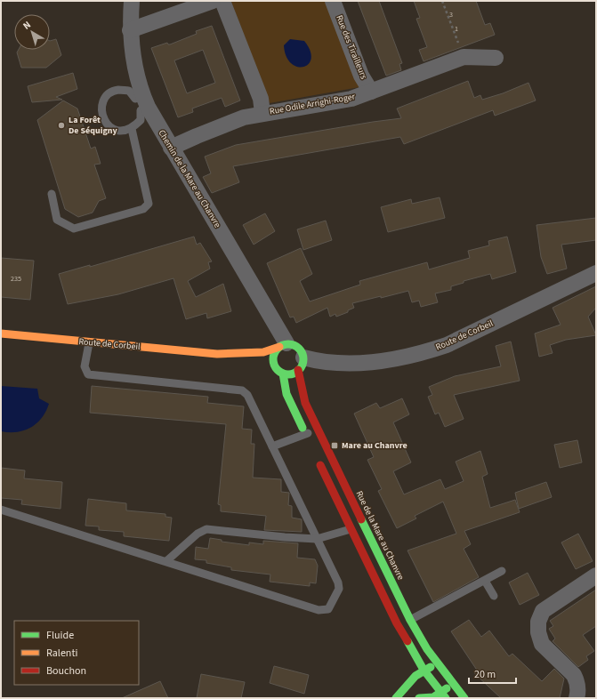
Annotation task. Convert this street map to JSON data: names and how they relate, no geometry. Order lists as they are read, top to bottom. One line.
{"streets":{"main road":["Route de Corbeil","Rue de la Mare au Chanvre"],"street":["Rue des Tirailleurs","Rue Odile Arrighi-Roger","Chemin de la Mare au Chanvre"]},"crossings":[["Rue des Tirailleurs","Rue Odile Arrighi-Roger"],["Rue Odile Arrighi-Roger","Chemin de la Mare au Chanvre"],["Chemin de la Mare au Chanvre","Route de Corbeil"],["Chemin de la Mare au Chanvre","Rue de la Mare au Chanvre"],["Route de Corbeil","Rue de la Mare au Chanvre"]],"places":{"other":["La Forêt De Séquigny"],"transit":["Mare au Chanvre"]},"house_numbers":["3","1","235"],"legend":["Fluide","Ralenti","Bouchon"],"scale_bar":"20 m","north":"top left"}
